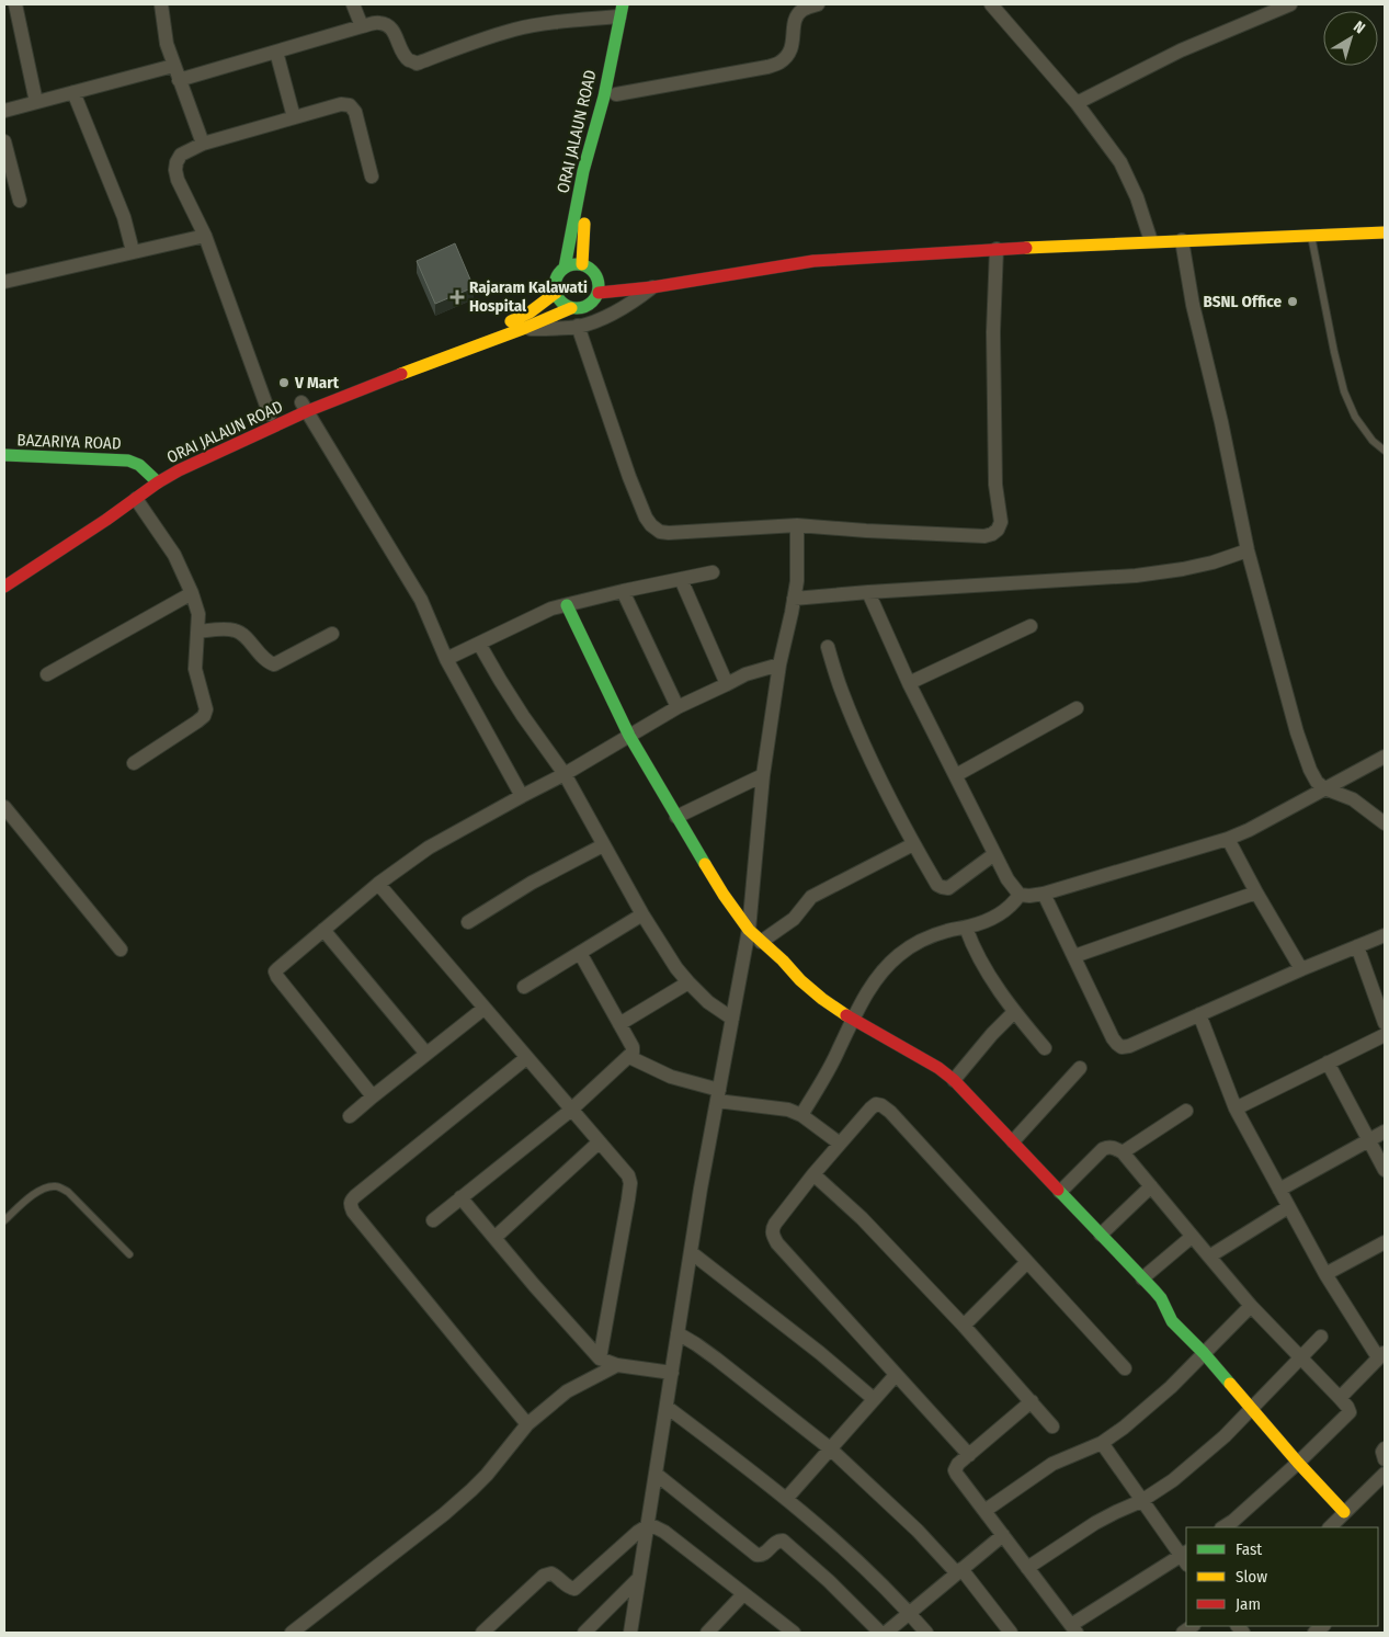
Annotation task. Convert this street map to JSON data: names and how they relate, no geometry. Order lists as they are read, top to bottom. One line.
{"streets":{"street":["ORAI JALAUN ROAD","BAZARIYA ROAD"]},"crossings":[["ORAI JALAUN ROAD","BAZARIYA ROAD"]],"places":{"health":["Rajaram Kalawati Hospital"],"other":["BSNL Office","V Mart"]},"legend":["Fast","Slow","Jam"],"north":"top right"}
